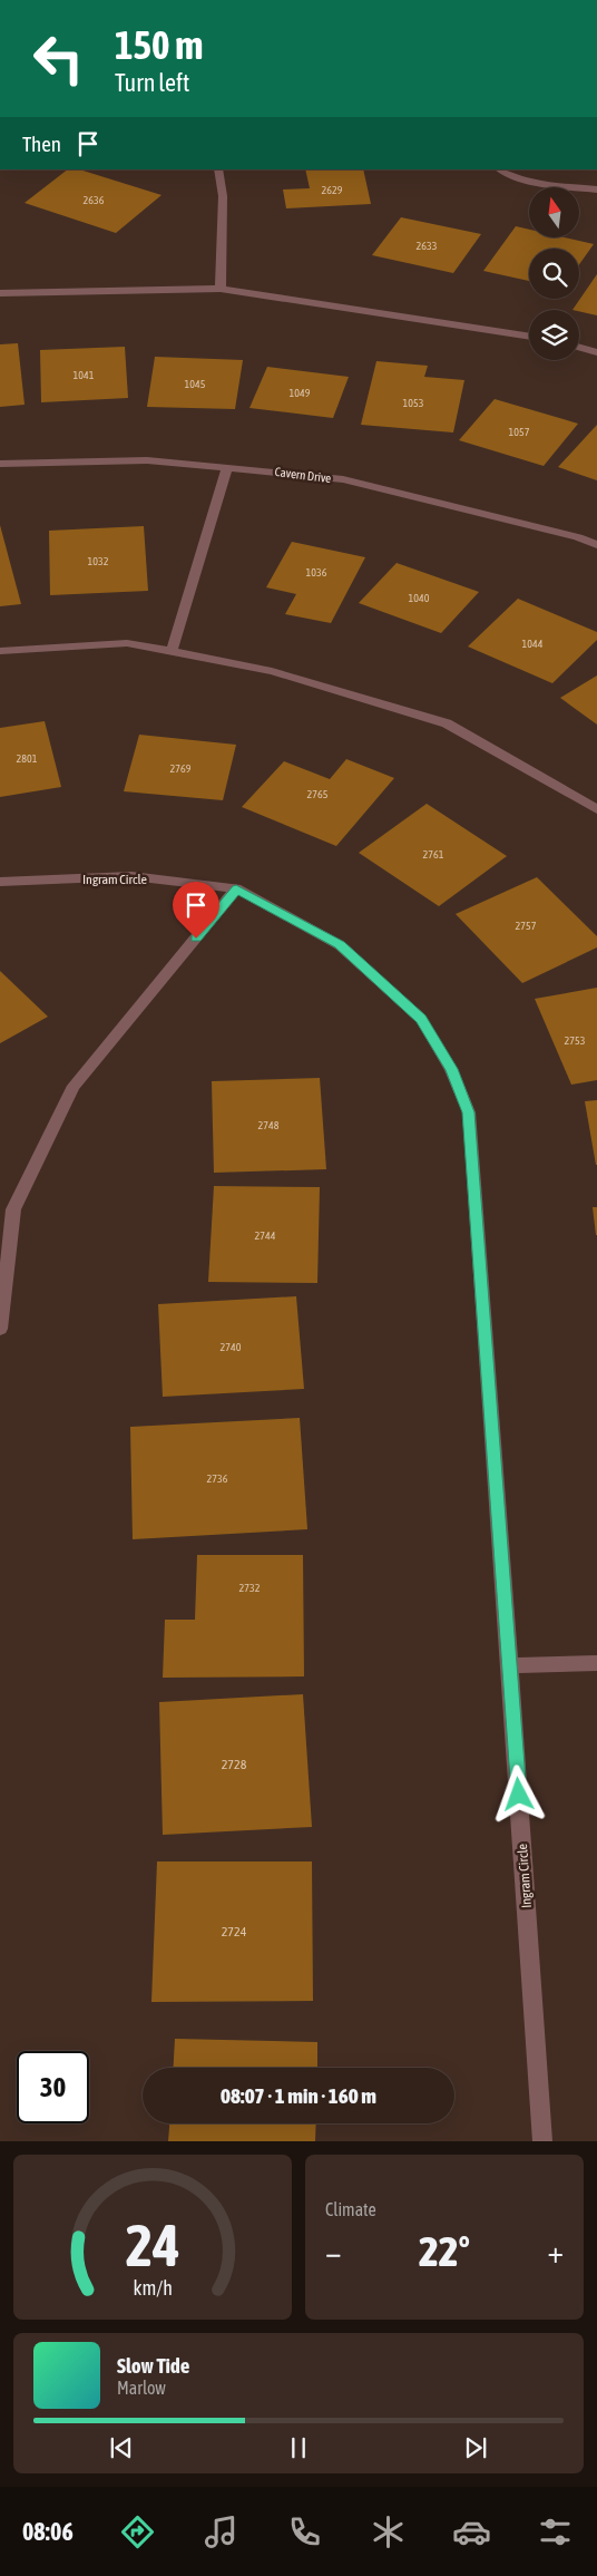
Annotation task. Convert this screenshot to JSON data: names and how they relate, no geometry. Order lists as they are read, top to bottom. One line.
{"streets":{"street":["Cavern Drive","Ingram Circle"]},"house_numbers":["2629","2636","2633","1041","1045","1049","1053","1057","1032","1036","1040","1044","2801","2769","2765","2761","2757","2753","2748","2744","2740","2736","2732","2728","2724"],"north":"top","page":{"turn":["150 m","Turn left"],"then":"Then","limit":"30","trip":"08:07 · 1 min · 160 m","tile":"Climate","heat":["−","22°","+"],"song":["Slow Tide","Marlow"],"tabs":"08:06","gauge":["24","km/h"]}}
